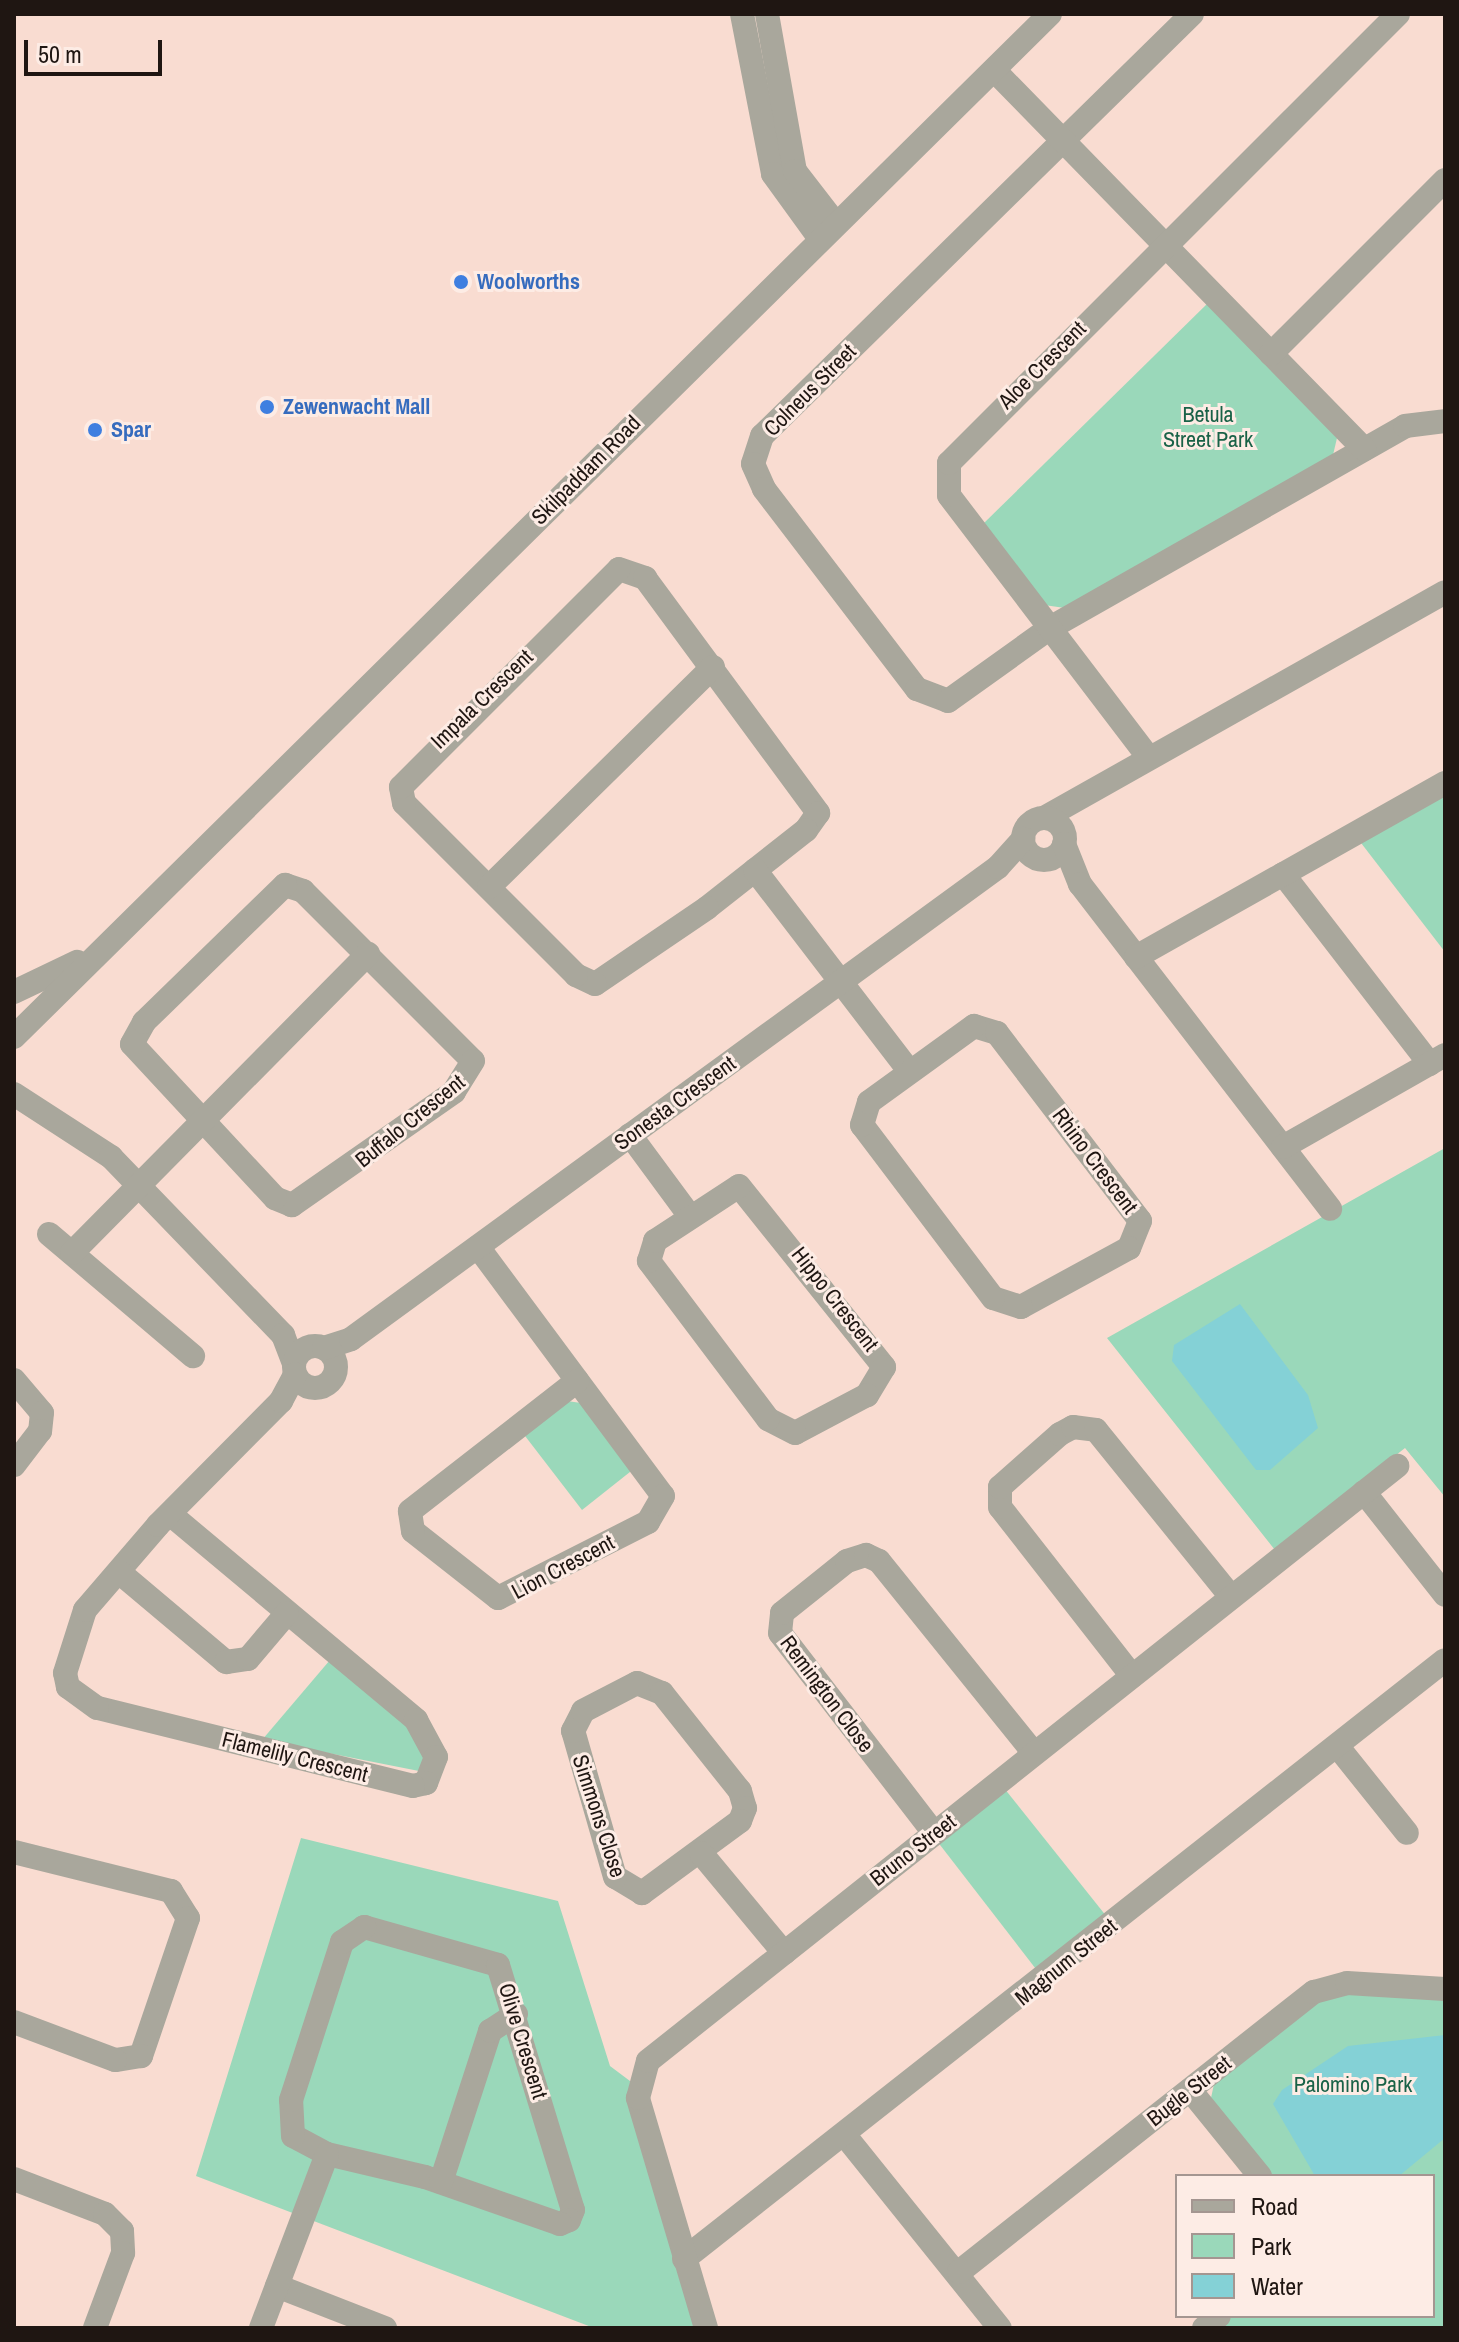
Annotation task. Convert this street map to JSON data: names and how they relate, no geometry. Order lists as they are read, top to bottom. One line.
{"streets":{"street":["Aloe Crescent","Colneus Street","Skilpaddam Road","Impala Crescent","Sonesta Crescent","Buffalo Crescent","Rhino Crescent","Hippo Crescent","Lion Crescent","Remington Close","Flamelily Crescent","Simmons Close","Bruno Street","Magnum Street","Olive Crescent","Bugle Street"]},"crossings":[["Aloe Crescent","Colneus Street"],["Sonesta Crescent","Lion Crescent"],["Sonesta Crescent","Flamelily Crescent"],["Remington Close","Bruno Street"],["Bruno Street","Magnum Street"]],"parks":["Betula Street Park","Palomino Park"],"places":["Woolworths","Zewenwacht Mall","Spar"],"legend":["Road","Park","Water"],"scale_bar":"50 m"}
